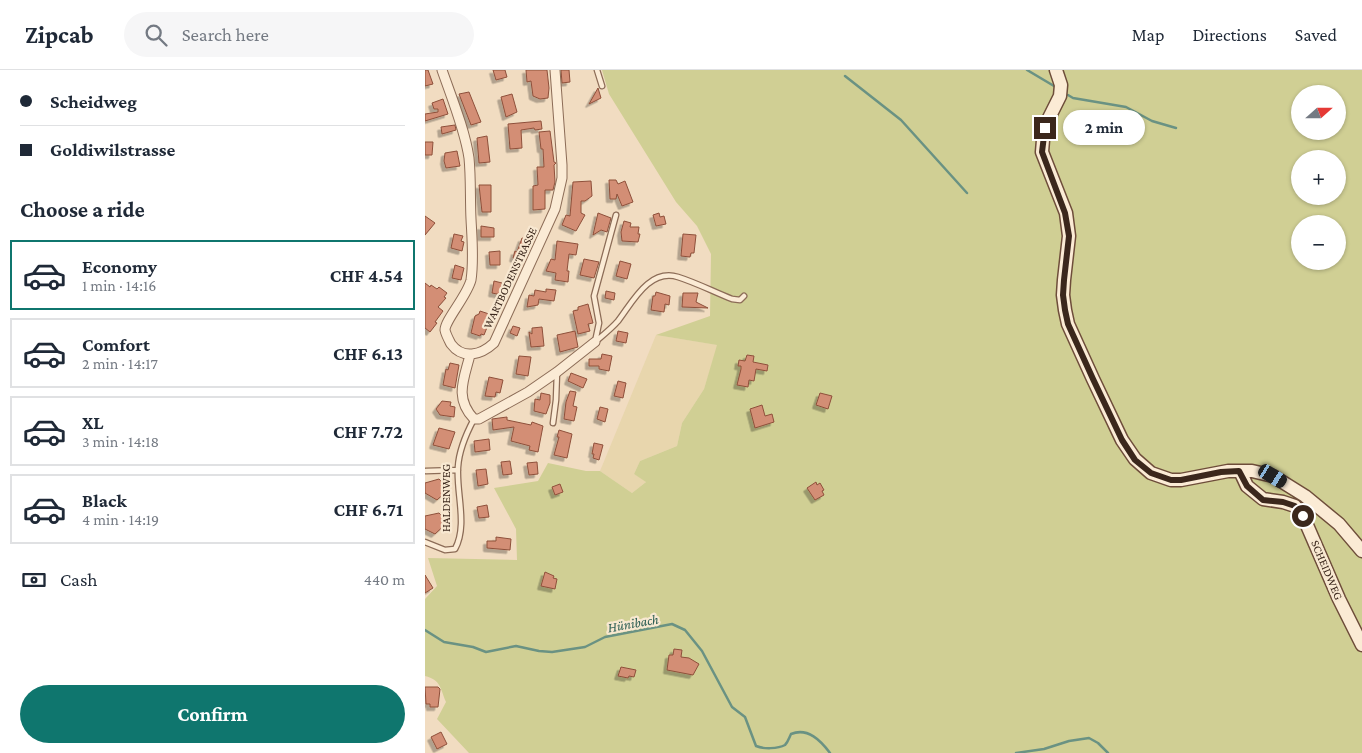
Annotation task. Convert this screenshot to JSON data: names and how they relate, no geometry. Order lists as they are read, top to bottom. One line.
{"streets":{"street":["WARTBODENSTRASSE","SCHEIDWEG"],"lane":["HALDENWEG"]},"water":["Hünibach"],"north":"right","page":{"header":"Zipcab","search":"Search here","nav":["Map","Directions","Saved"],"banner":["Scheidweg","Goldiwilstrasse"],"map_buttons":["+","−"],"bubble":"2 min","heading":"Choose a ride","list":[{"name":"Economy","note":"1 min · 14:16","value":"CHF 4.54"},{"name":"Comfort","note":"2 min · 14:17","value":"CHF 6.13"},{"name":"XL","note":"3 min · 14:18","value":"CHF 7.72"},{"name":"Black","note":"4 min · 14:19","value":"CHF 6.71"}],"pay":["Cash","440 m"],"buttons":"Confirm"}}
